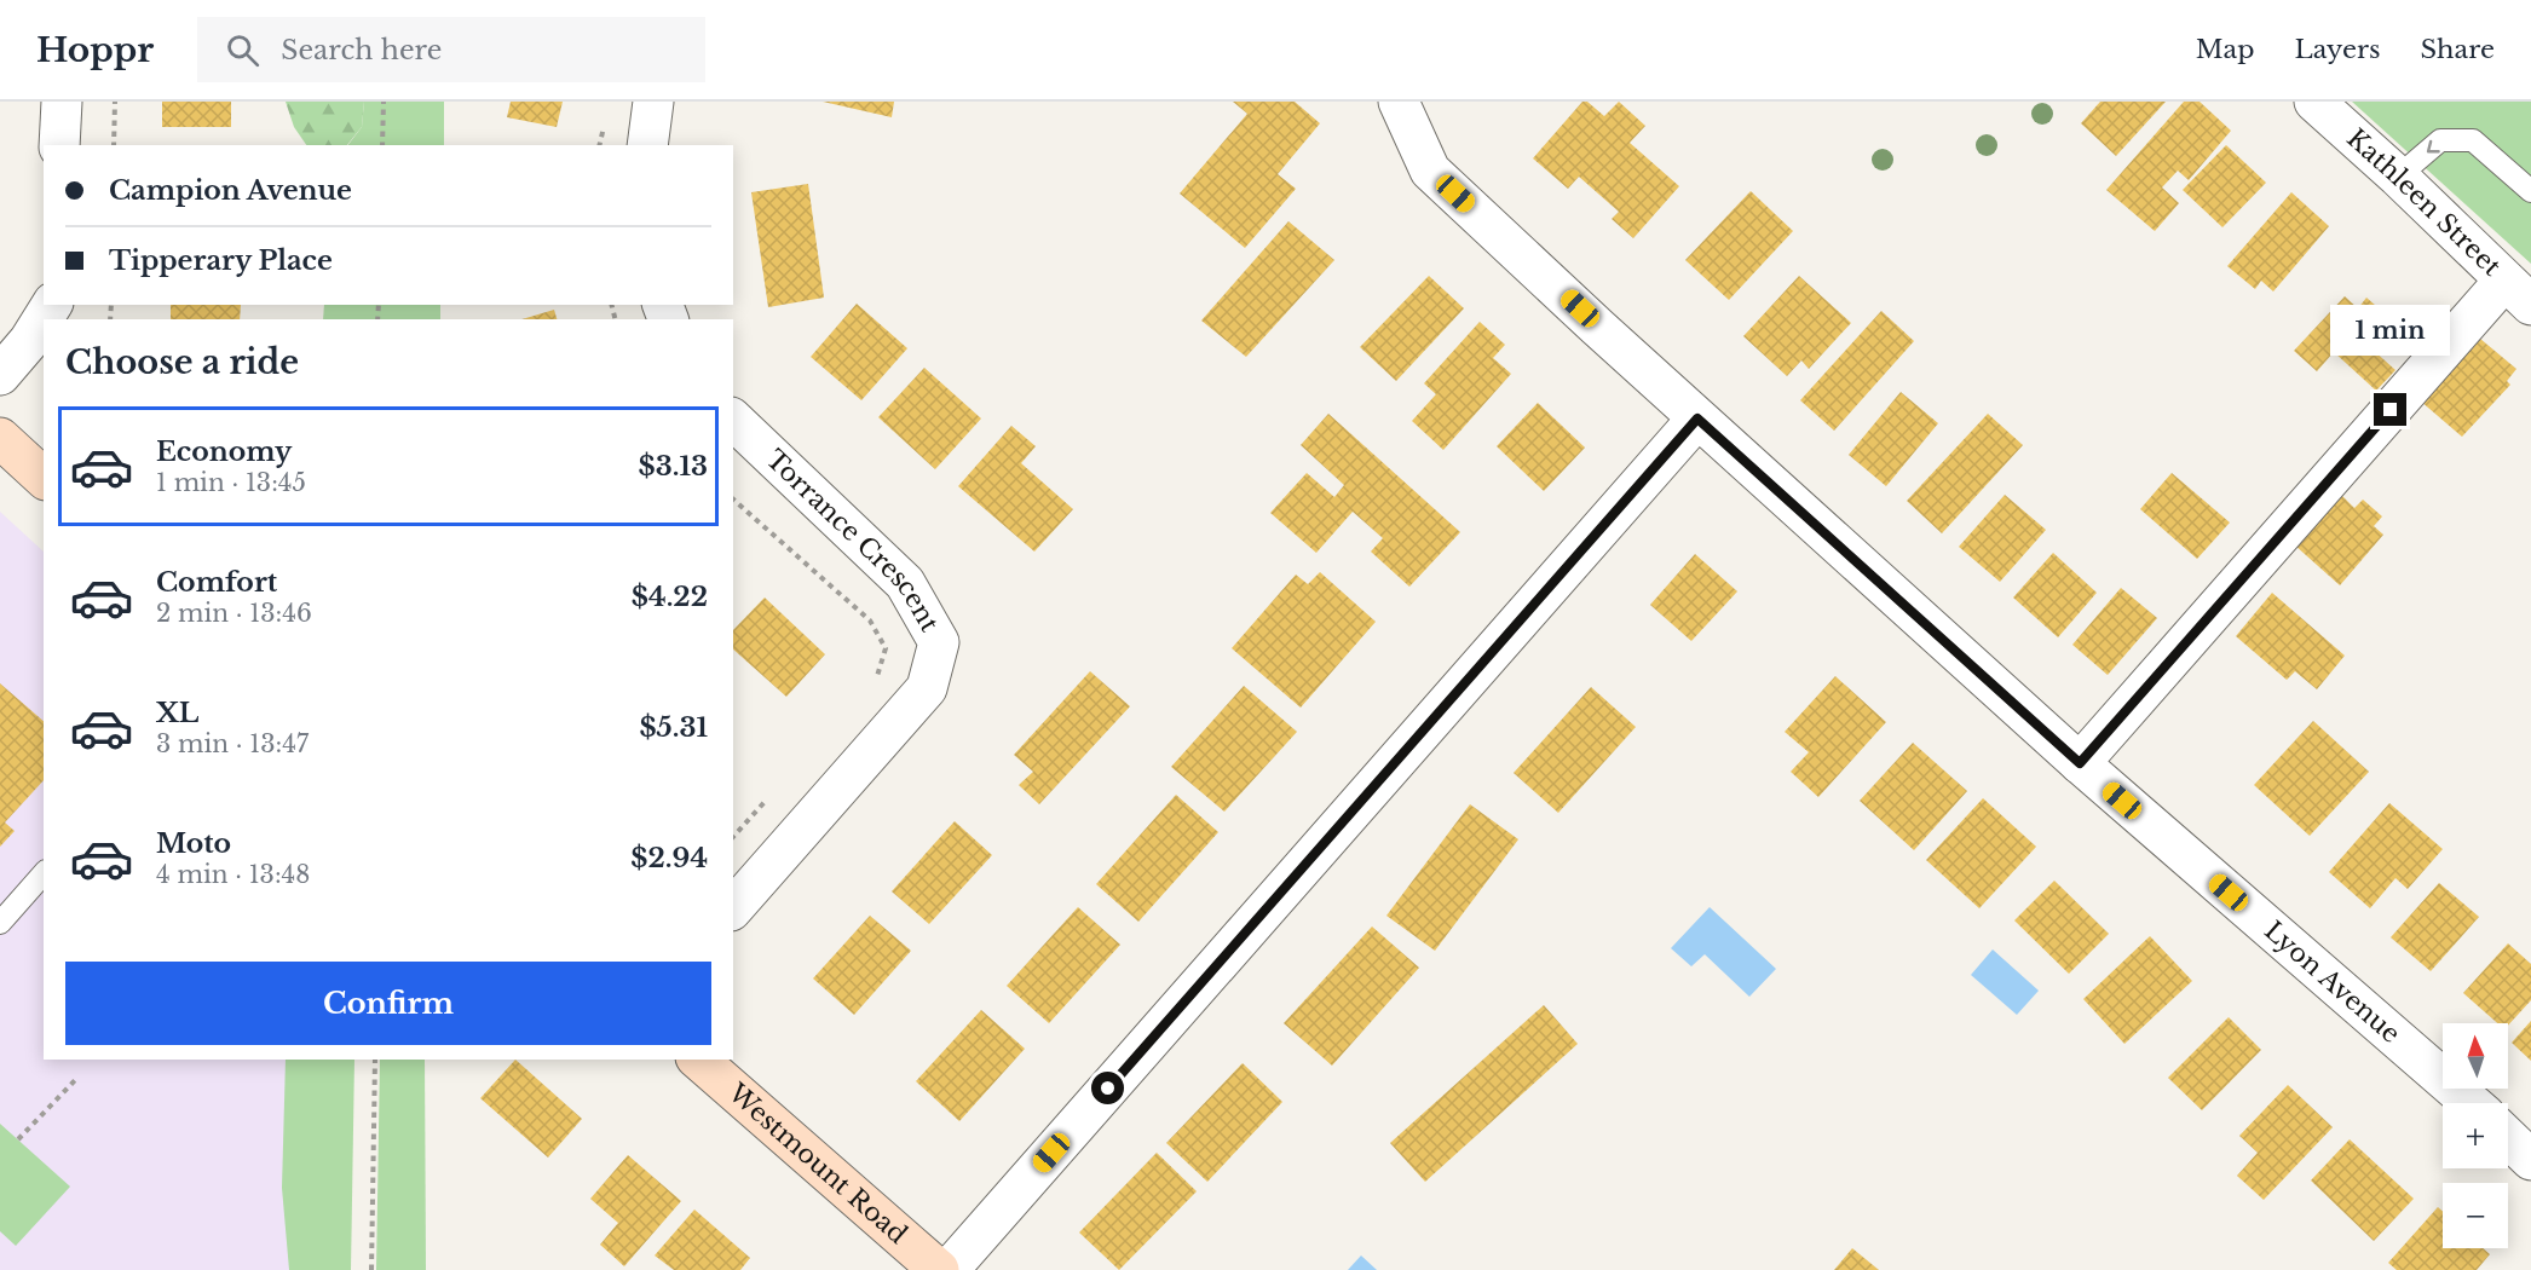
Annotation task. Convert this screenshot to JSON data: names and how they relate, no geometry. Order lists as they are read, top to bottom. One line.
{"streets":{"street":["Kathleen Street","Torrance Crescent","Lyon Avenue","Westmount Road"]},"north":"top","page":{"header":"Hoppr","search":"Search here","nav":["Map","Layers","Share"],"banner":["Campion Avenue","Tipperary Place"],"bubble":"1 min","heading":"Choose a ride","list":[{"name":"Economy","note":"1 min · 13:45","value":"$3.13"},{"name":"Comfort","note":"2 min · 13:46","value":"$4.22"},{"name":"XL","note":"3 min · 13:47","value":"$5.31"},{"name":"Moto","note":"4 min · 13:48","value":"$2.94"}],"buttons":"Confirm","map_buttons":["+","−"]}}
